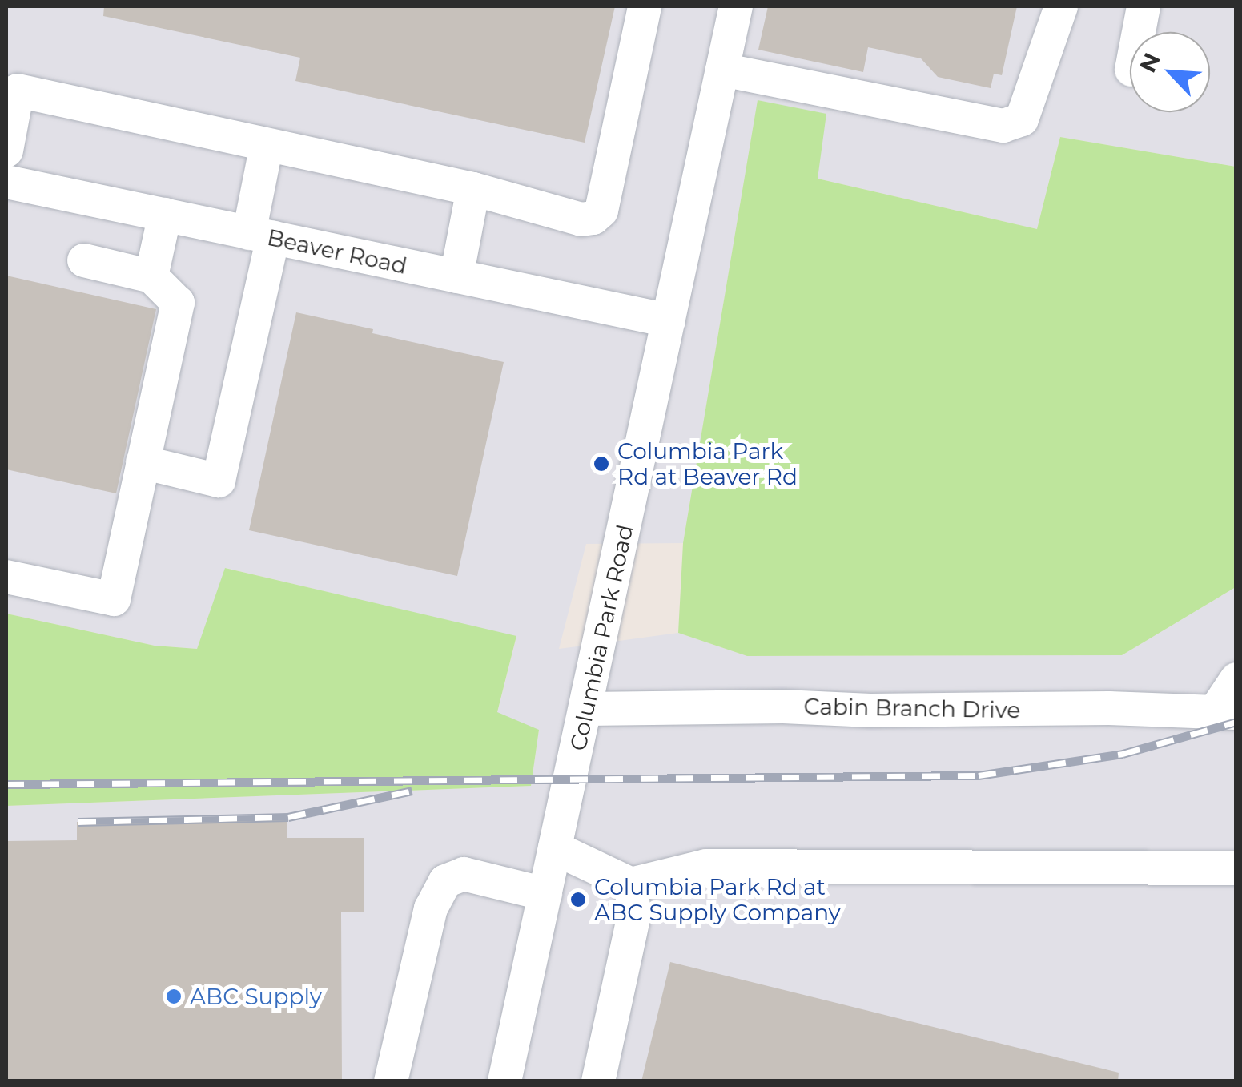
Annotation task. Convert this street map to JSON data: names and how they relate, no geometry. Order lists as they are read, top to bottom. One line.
{"streets":{"street":["Beaver Road","Columbia Park Road","Cabin Branch Drive"]},"crossings":[["Beaver Road","Columbia Park Road"],["Columbia Park Road","Cabin Branch Drive"]],"places":["Columbia Park Rd at Beaver Rd","Columbia Park Rd at ABC Supply Company","ABC Supply"],"north":"top left"}
